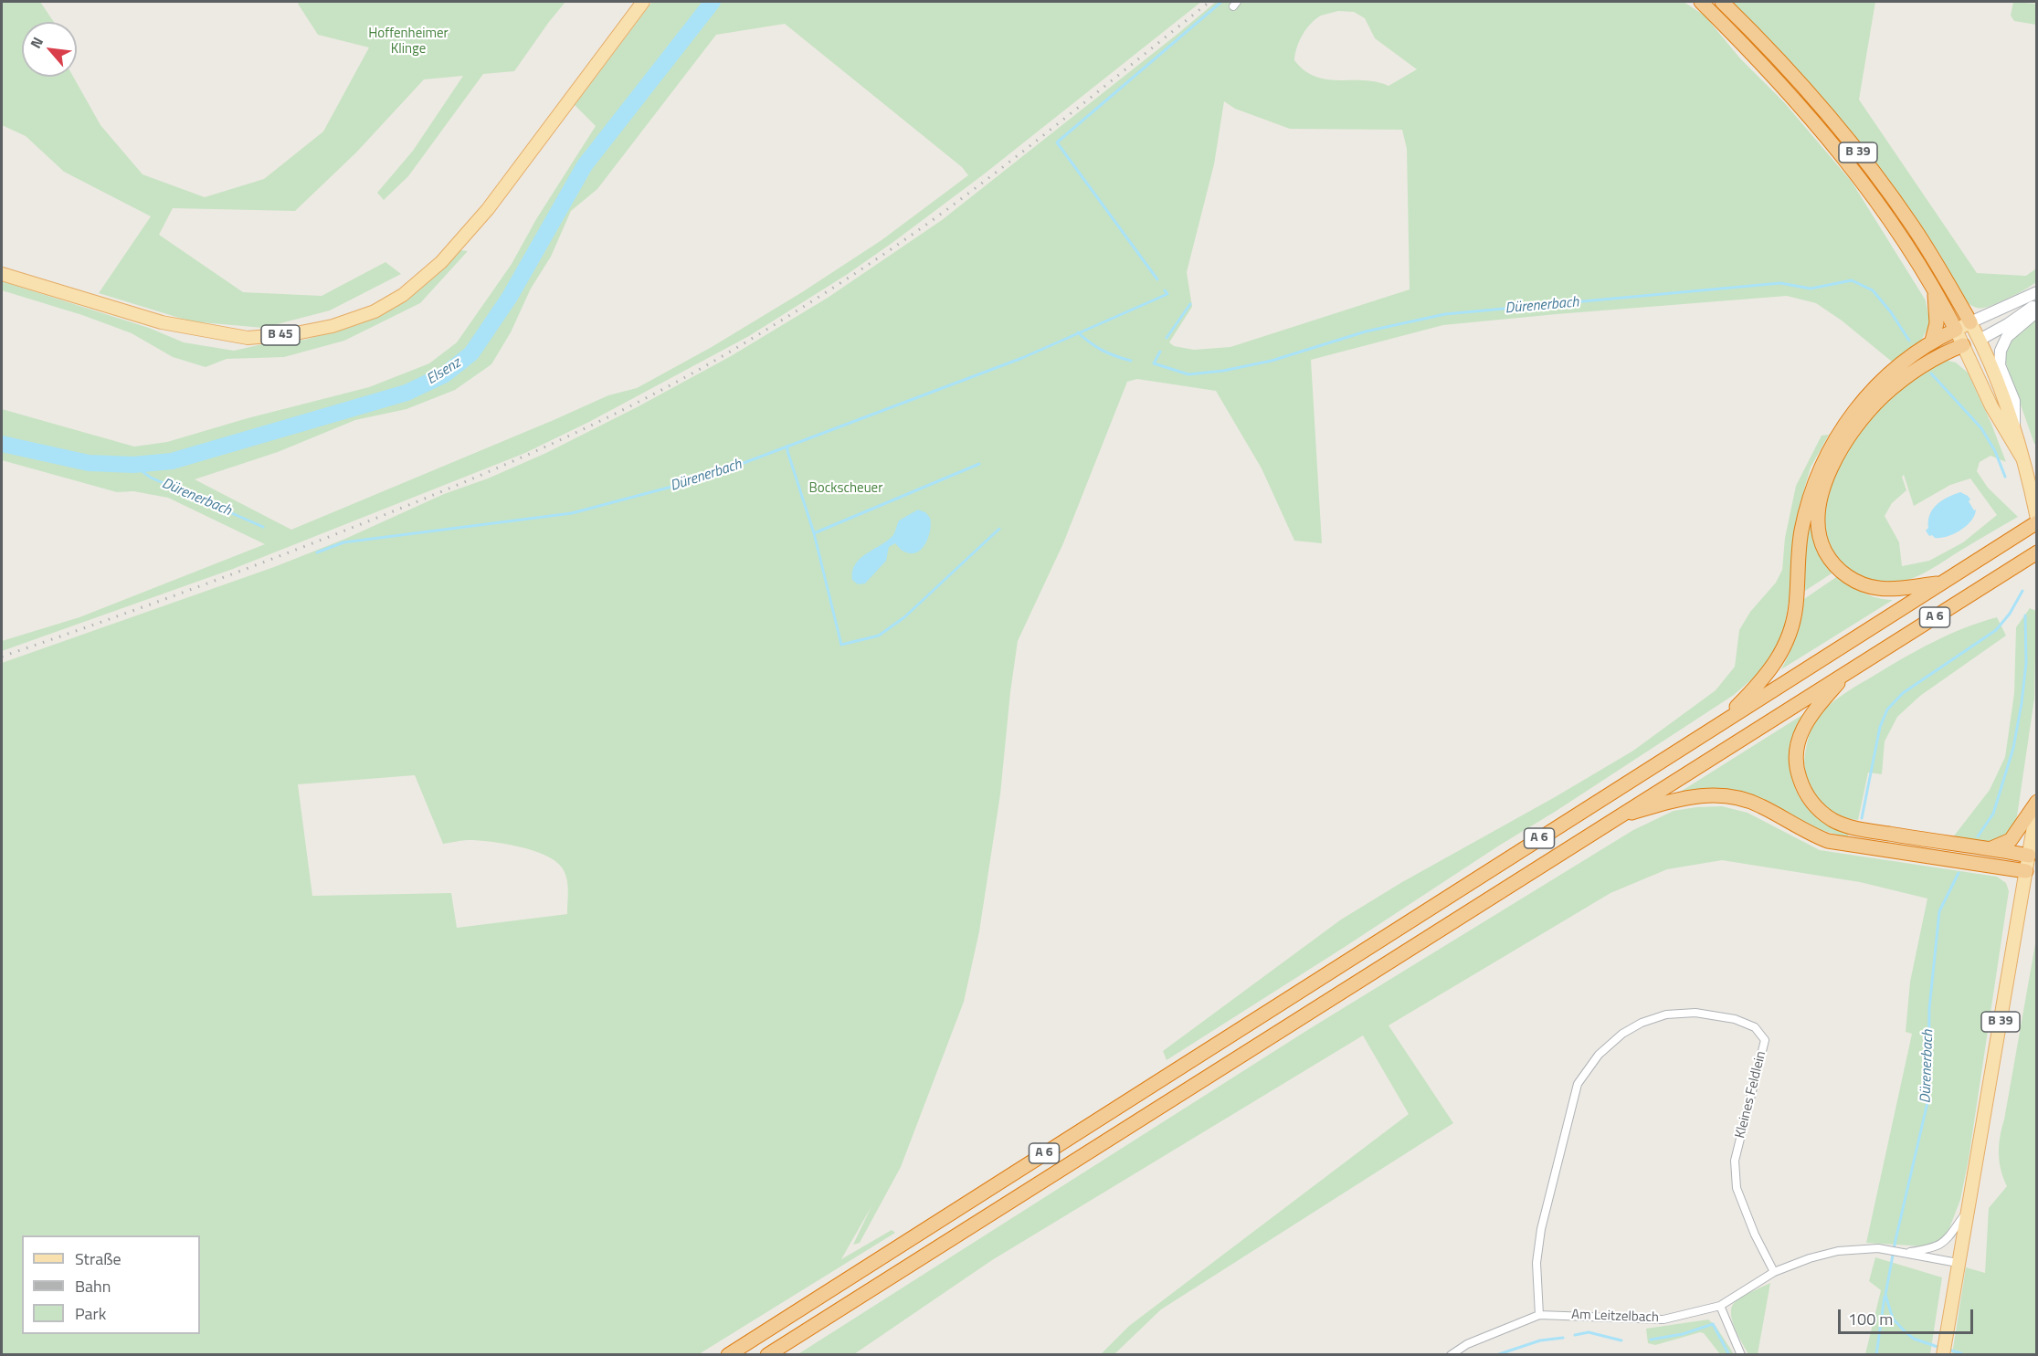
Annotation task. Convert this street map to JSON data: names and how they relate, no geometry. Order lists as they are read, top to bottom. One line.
{"streets":{"highway":["B 39","A 6"],"main road":["B 45"],"street":["Kleines Feldlein","Am Leitzelbach"]},"crossings":[["B 39","A 6"],["B 39","Am Leitzelbach"],["Kleines Feldlein","Am Leitzelbach"]],"water":["Dürenerbach","Elsenz"],"parks":["Hoffenheimer Klinge","Bockscheuer"],"legend":["Straße","Bahn","Park"],"scale_bar":"100 m","north":"top left"}
